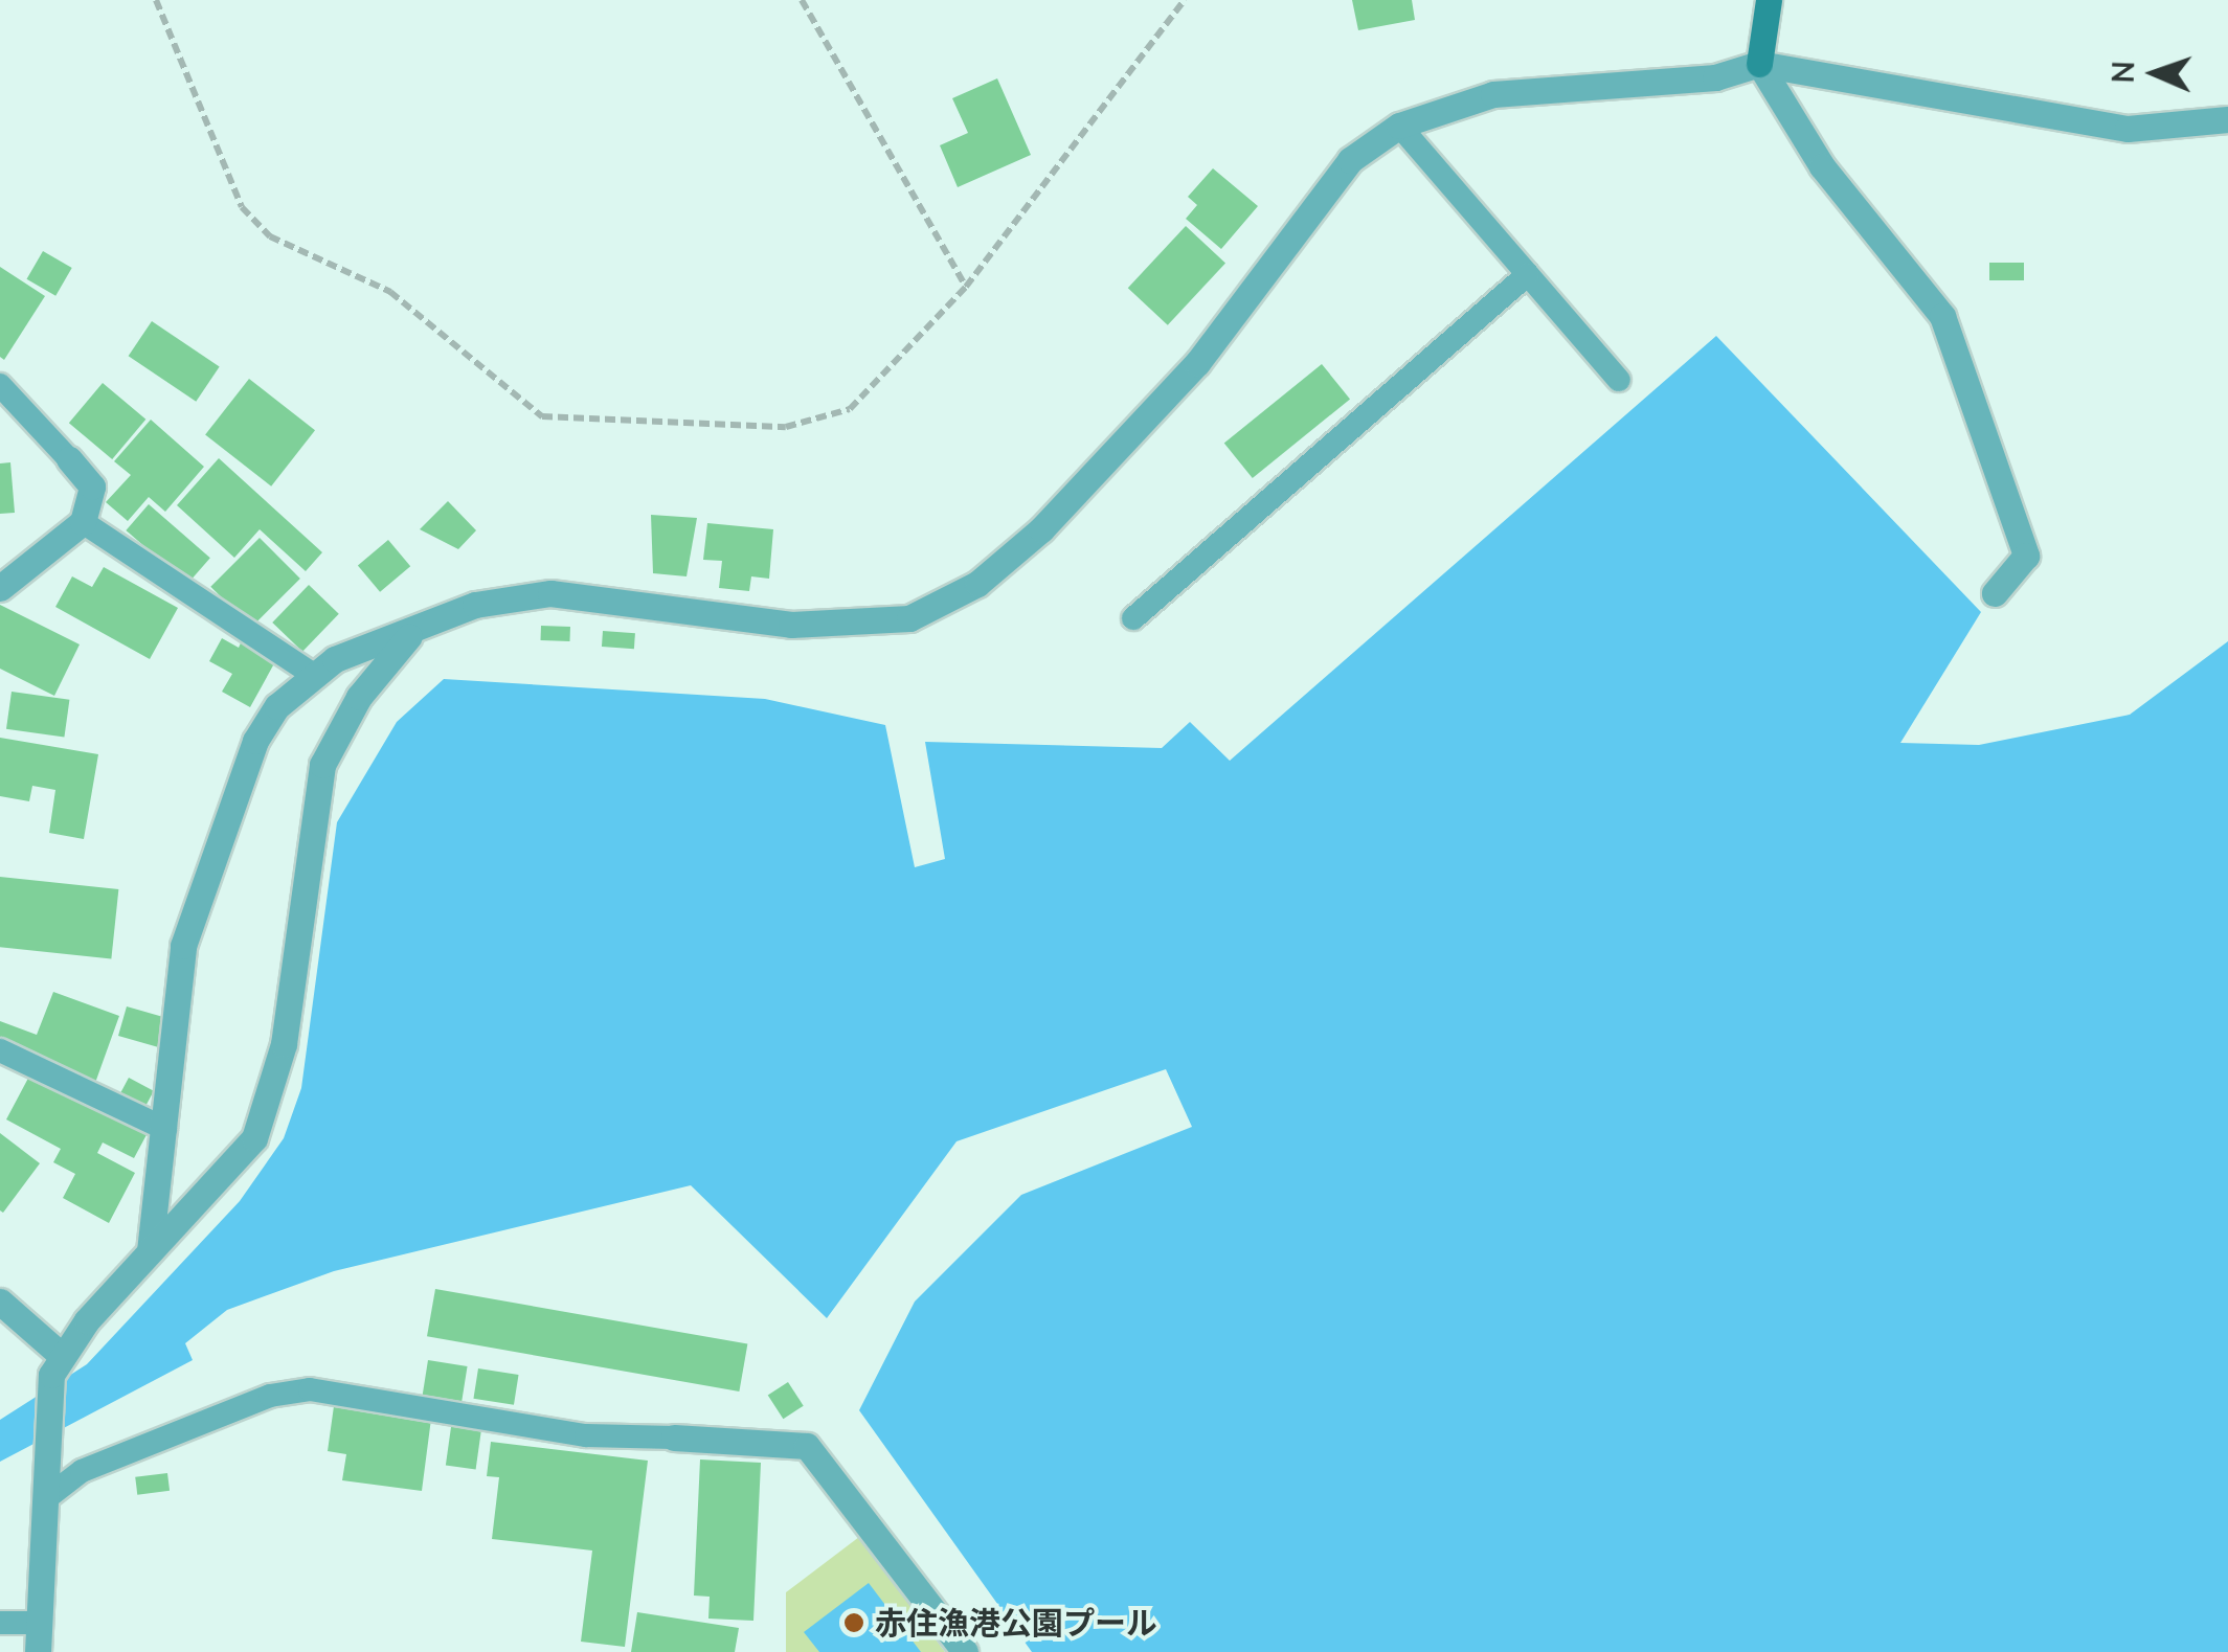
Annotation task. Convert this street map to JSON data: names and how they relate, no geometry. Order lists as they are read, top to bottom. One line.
{"places":["赤住漁港公園プール"],"north":"left"}
